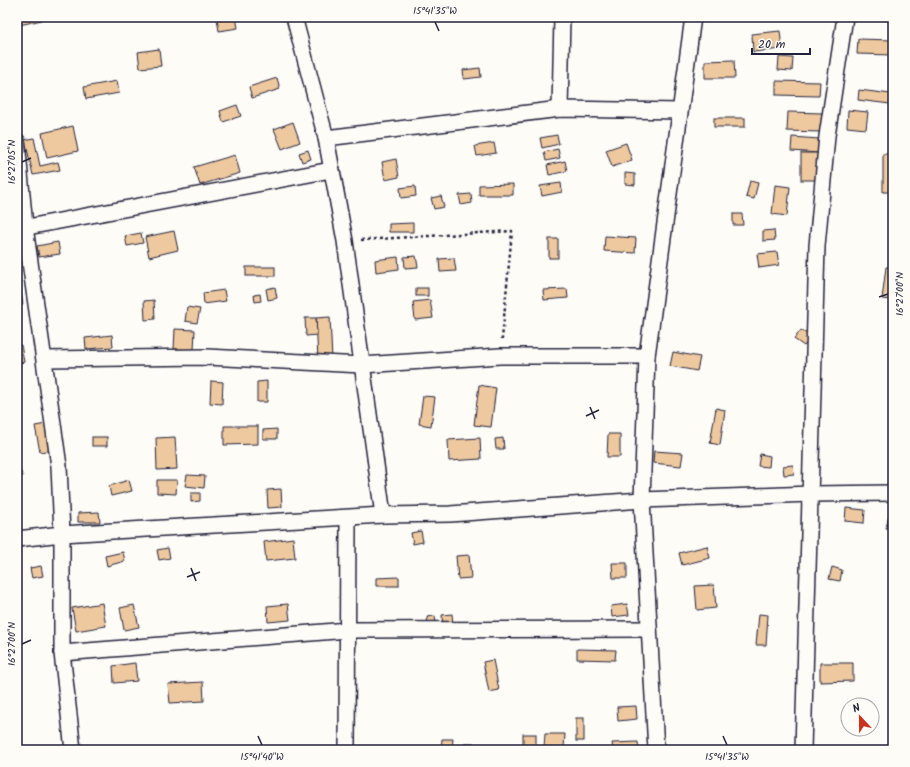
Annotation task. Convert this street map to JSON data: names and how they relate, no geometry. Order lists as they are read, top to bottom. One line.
{"scale_bar":"20 m","north":"top","coordinates":["15°41'35\"W","16°27'05\"N","16°27'00\"N","15°41'40\"W"]}
